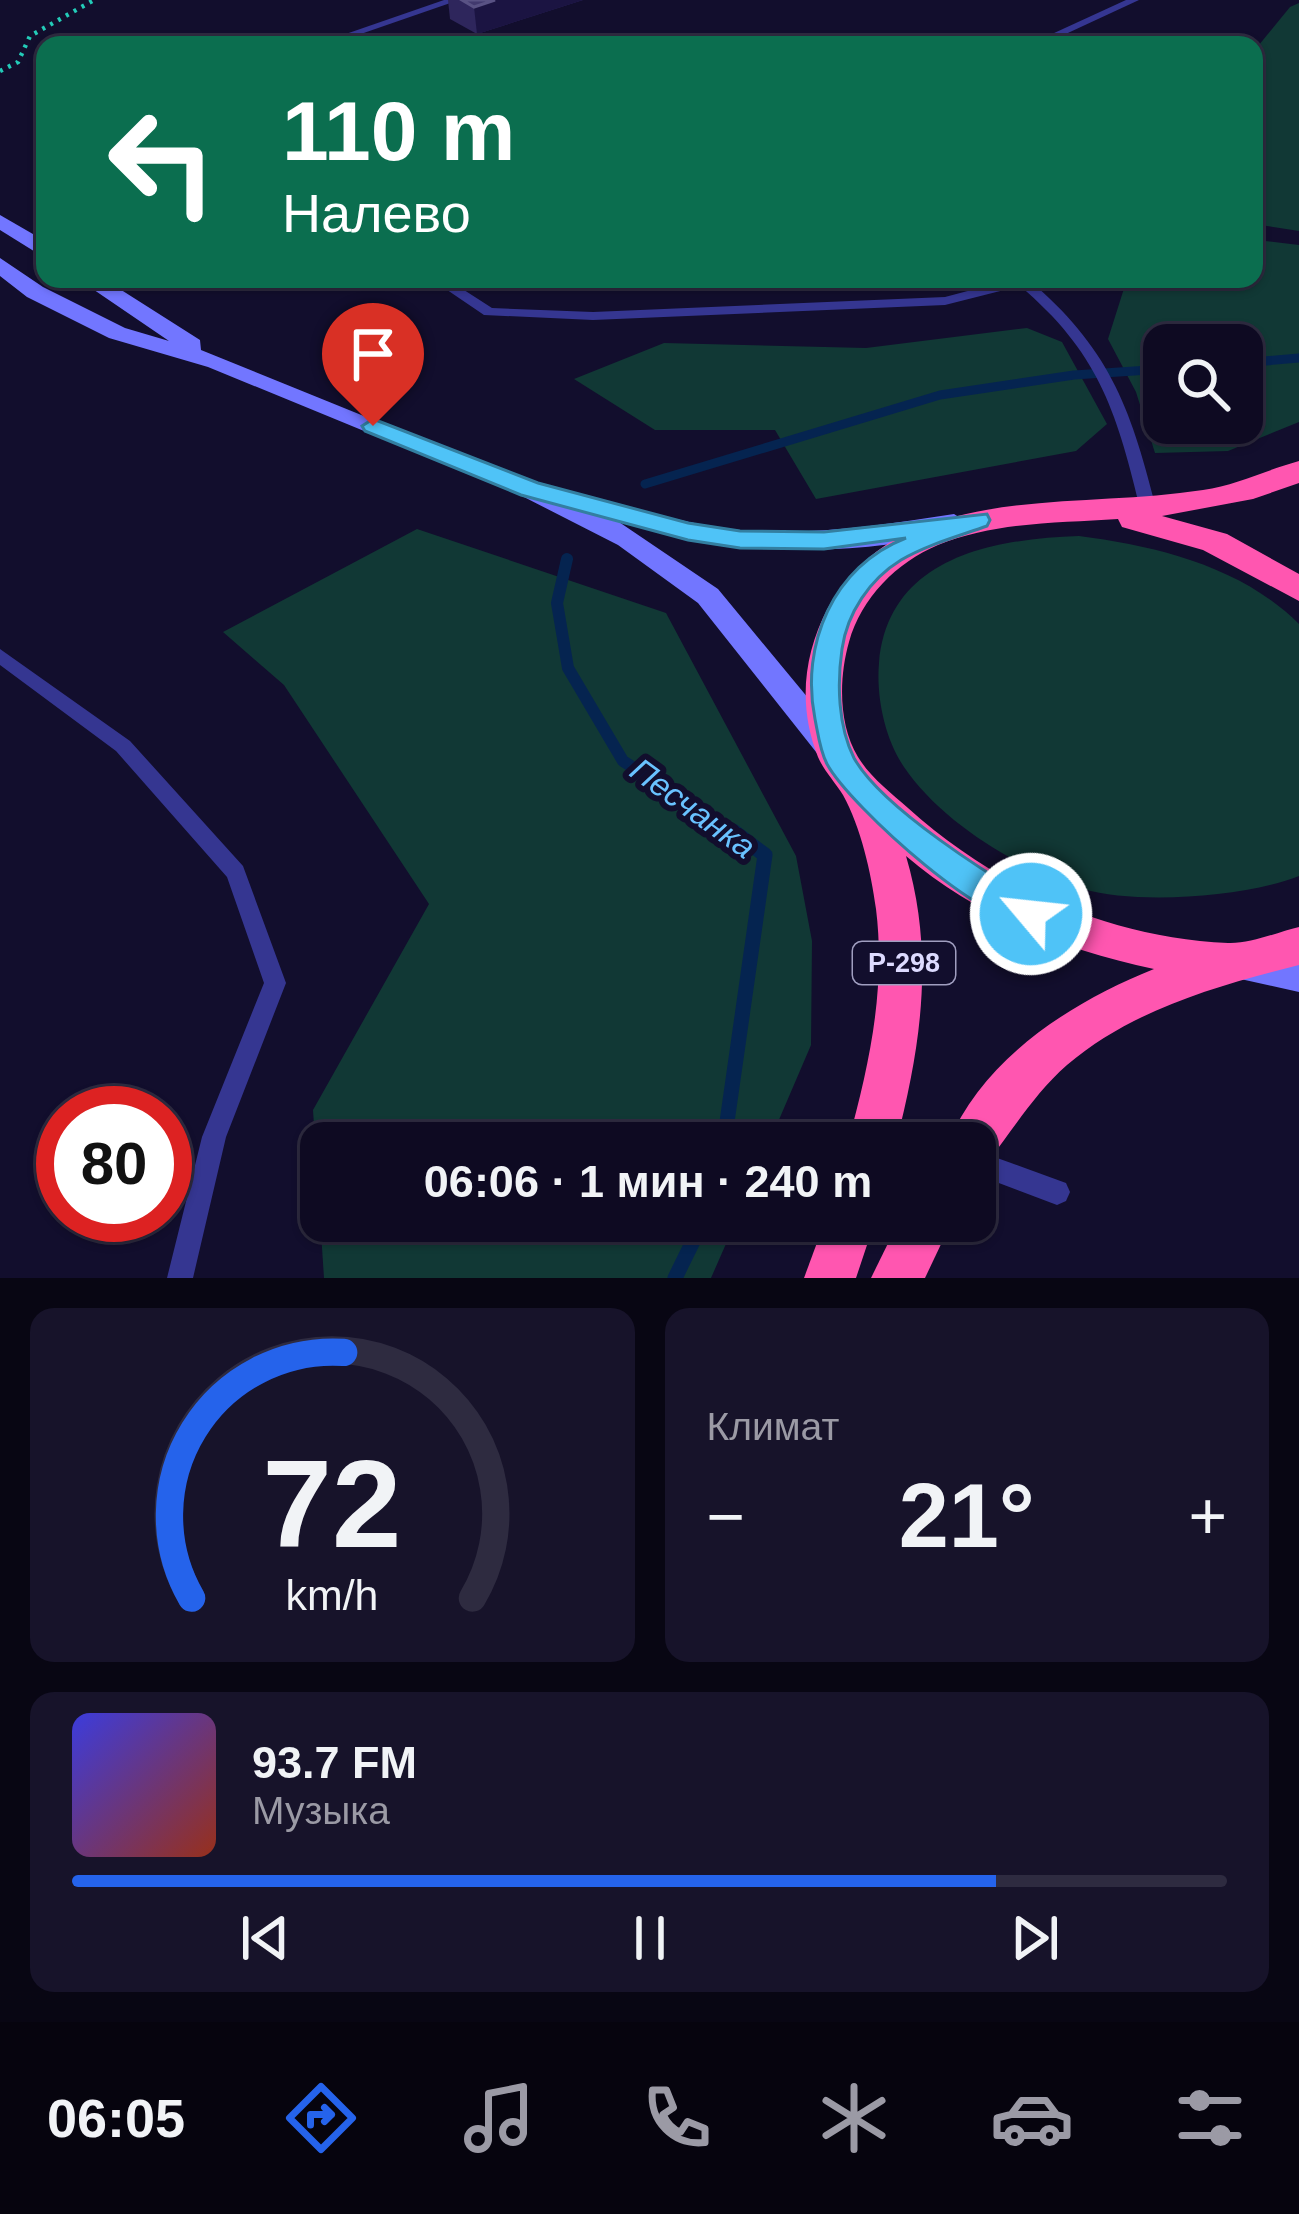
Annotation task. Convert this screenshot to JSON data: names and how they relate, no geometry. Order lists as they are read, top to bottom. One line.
{"streets":{"highway":["Р-298"]},"water":["Песчанка"],"page":{"turn":["110 m","Налево"],"limit":"80","trip":"06:06 · 1 мин · 240 m","tile":"Климат","heat":["−","21°","+"],"song":["93.7 FM","Музыка"],"tabs":"06:05","gauge":["72","km/h"]}}
